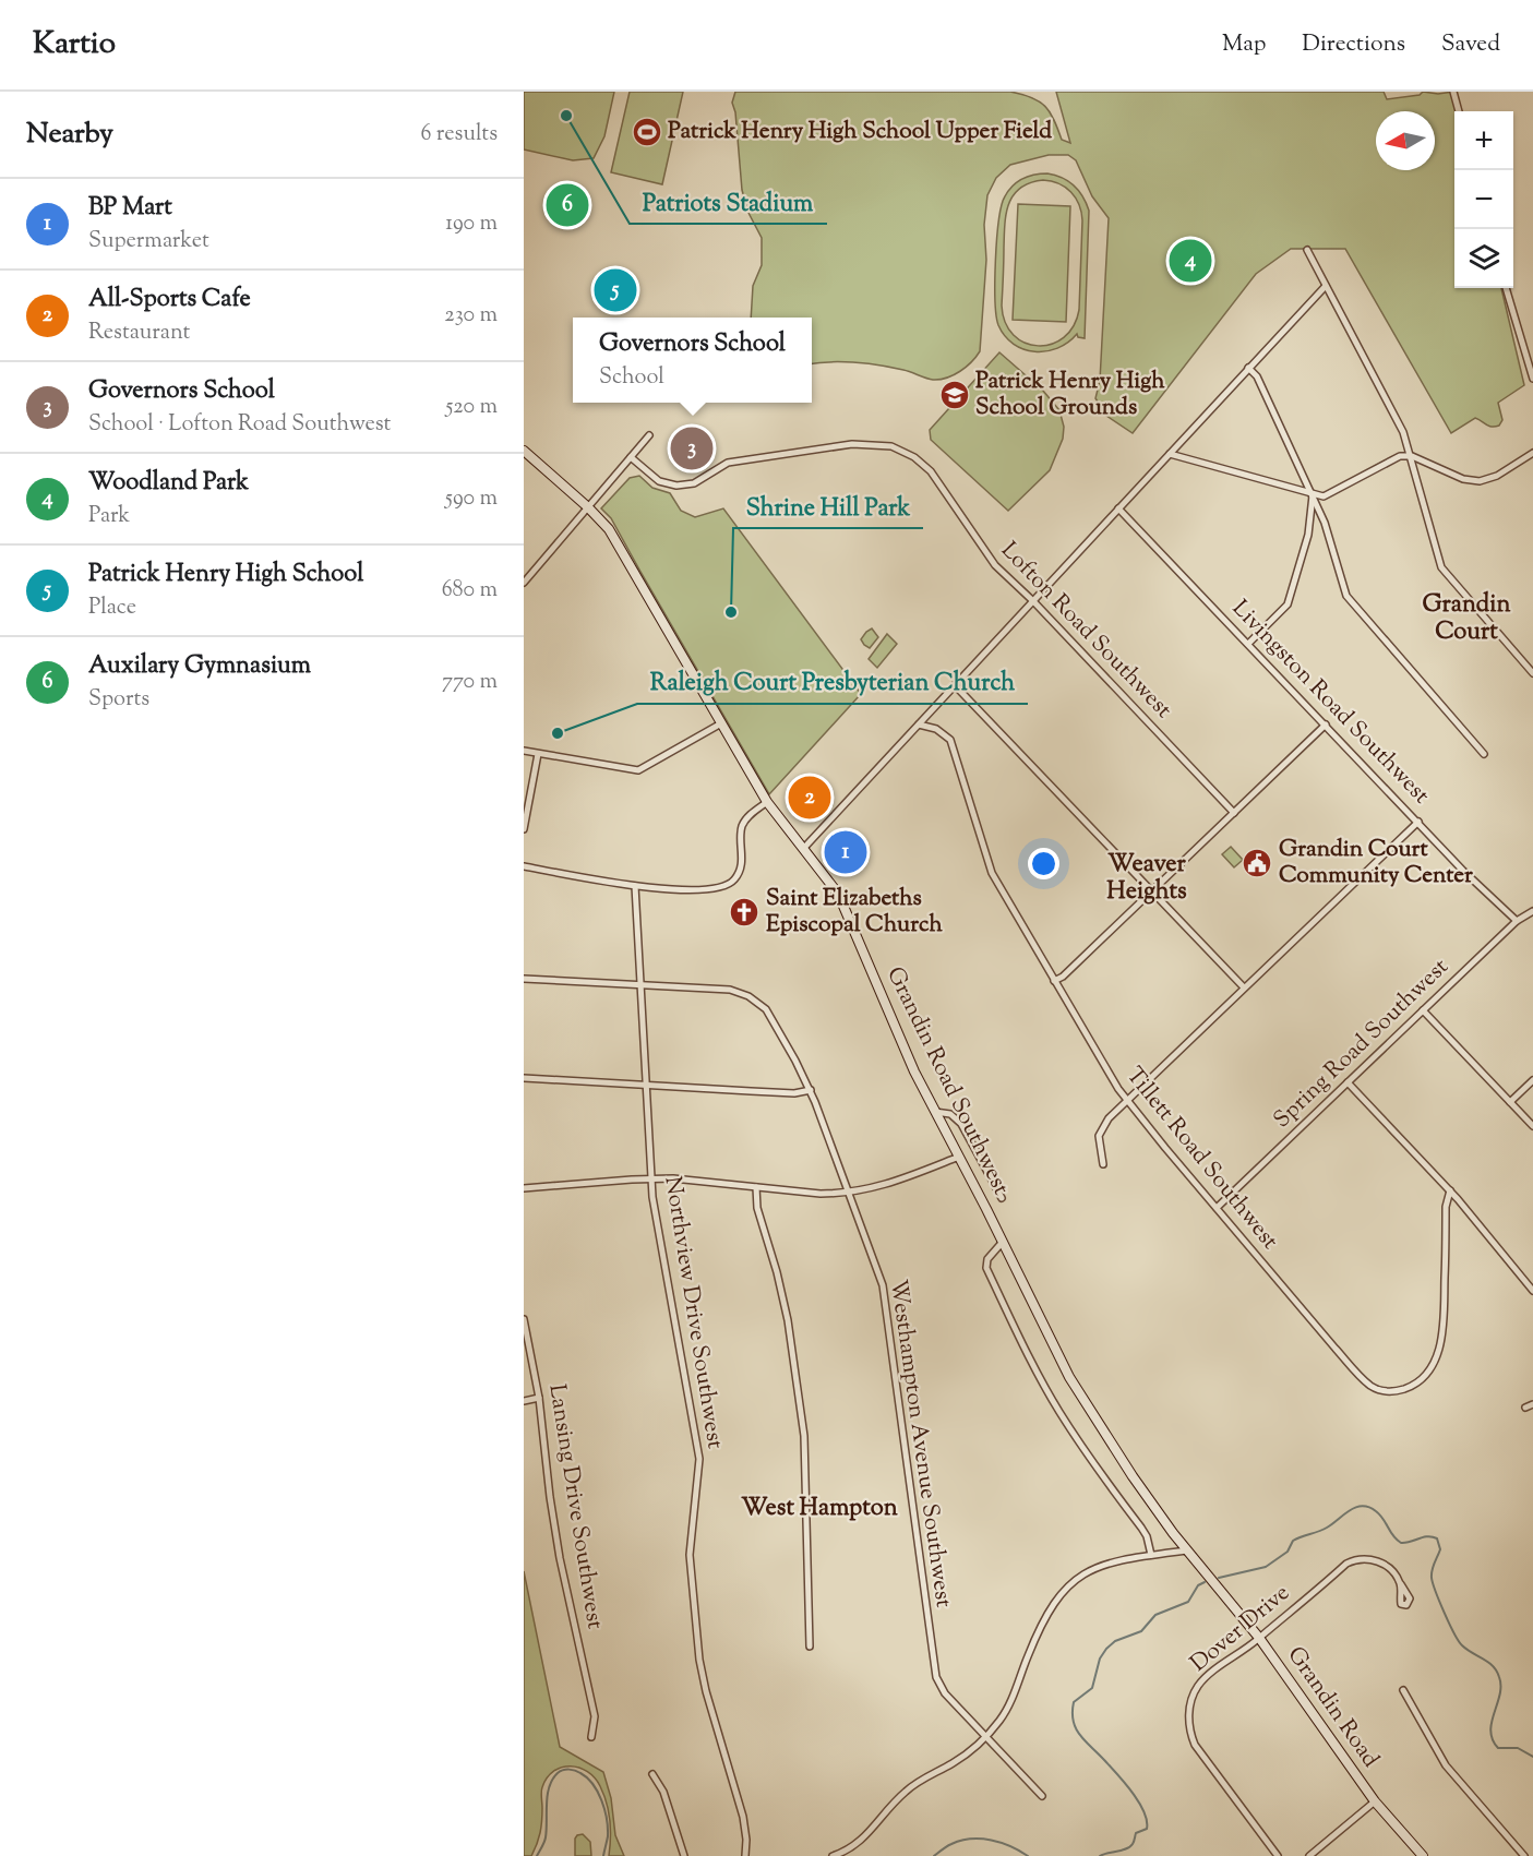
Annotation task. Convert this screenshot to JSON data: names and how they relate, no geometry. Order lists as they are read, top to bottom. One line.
{"streets":{"street":["Lofton Road Southwest","Livingston Road Southwest","Spring Road Southwest","Grandin Road Southwest","Tillett Road Southwest","Northview Drive Southwest","Westhampton Avenue Southwest","Lansing Drive Southwest","Dover Drive","Grandin Road"]},"crossings":[["Livingston Road Southwest","Spring Road Southwest"],["Spring Road Southwest","Tillett Road Southwest"],["Grandin Road Southwest","Grandin Road"],["Northview Drive Southwest","Westhampton Avenue Southwest"],["Dover Drive","Grandin Road"]],"districts":["Grandin Court","Weaver Heights","West Hampton"],"places":{"other":["Patriots Stadium","Shrine Hill Park","Raleigh Court Presbyterian Church"],"sports":["Patrick Henry High School Upper Field"],"school or university":["Patrick Henry High School Grounds"],"public building":["Grandin Court Community Center"],"church":["Saint Elizabeths Episcopal Church"]},"north":"left","page":{"header":"Kartio","nav":["Map","Directions","Saved"],"heading":["Nearby","6 results"],"map_buttons":["+","−"],"list":[{"mark":"1","name":"BP Mart","note":"Supermarket","value":"190 m"},{"mark":"2","name":"All-Sports Cafe","note":"Restaurant","value":"230 m"},{"mark":"3","name":"Governors School","note":"School · Lofton Road Southwest","value":"520 m"},{"mark":"4","name":"Woodland Park","note":"Park","value":"590 m"},{"mark":"5","name":"Patrick Henry High School","note":"Place","value":"680 m"},{"mark":"6","name":"Auxilary Gymnasium","note":"Sports","value":"770 m"}],"pins":["6","4","5","3","2","1"],"popup":["Governors School","School"]}}
